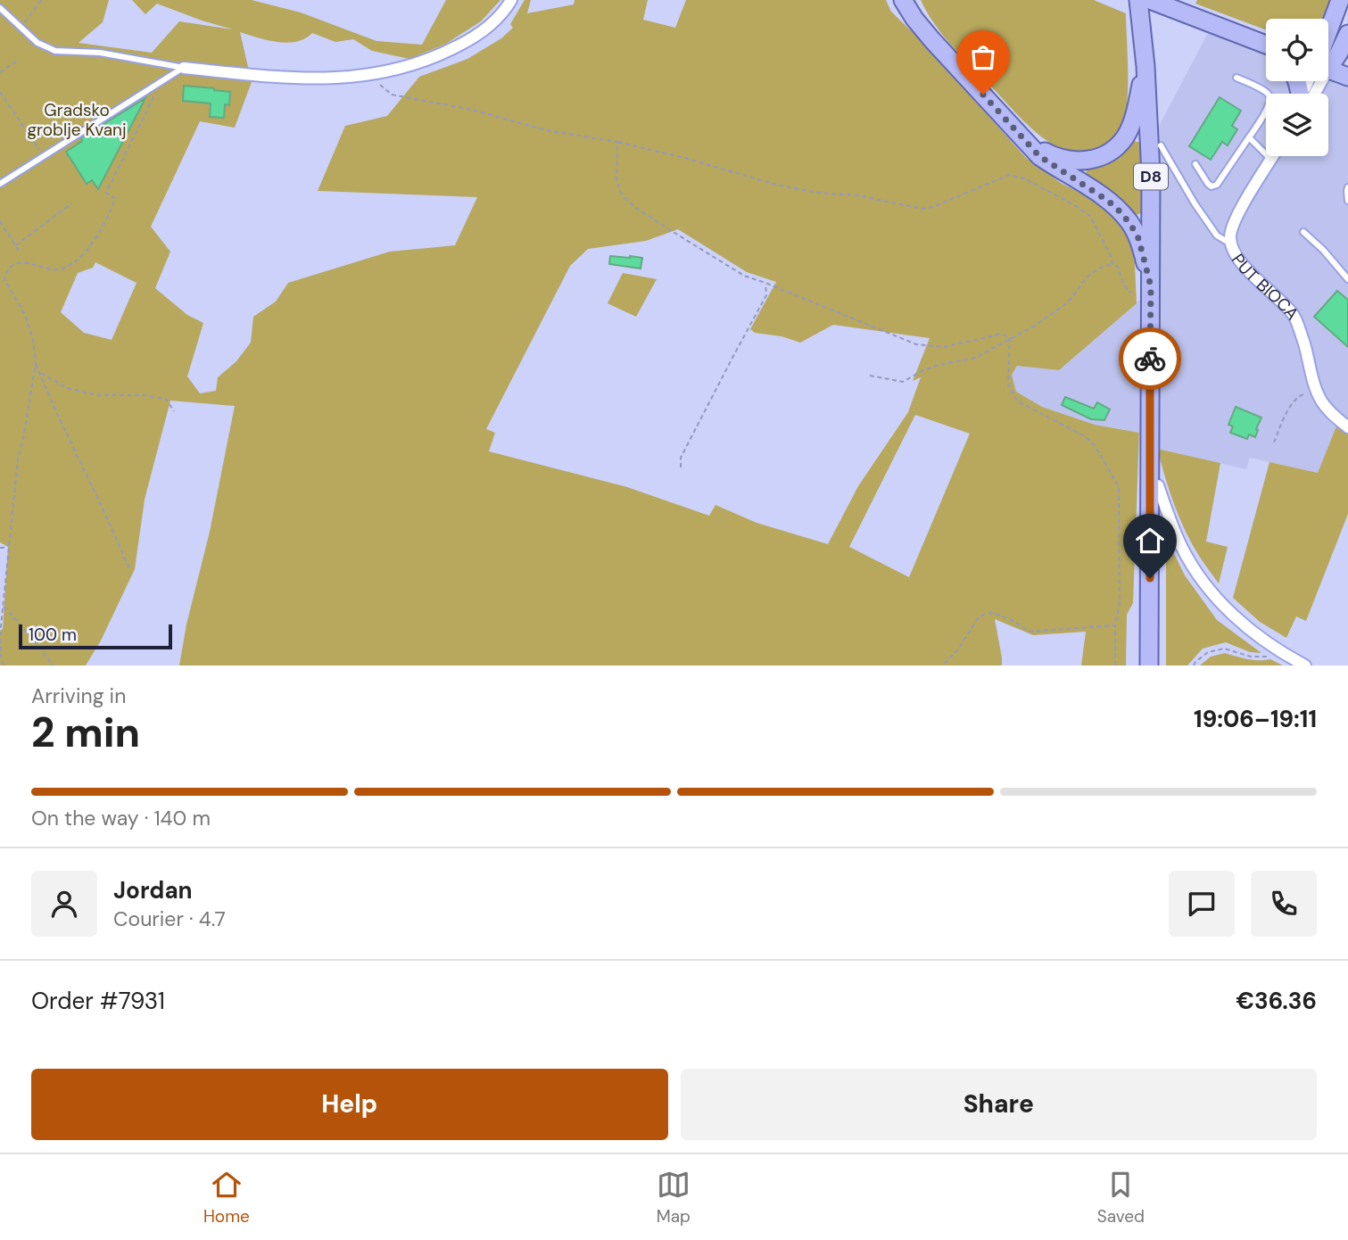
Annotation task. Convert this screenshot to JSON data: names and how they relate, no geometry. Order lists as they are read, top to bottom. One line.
{"streets":{"main road":["D8"],"street":["PUT BIOCA"]},"parks":["Gradsko groblje Kvanj"],"scale_bar":"100 m","page":{"scale":"100 m","heading":["2 min","Arriving in","19:06–19:11"],"panel":["Jordan","Courier · 4.7","Order #7931","€36.36"],"bar":"On the way · 140 m","buttons":["Help","Share"],"tabs":["Home","Map","Saved"]}}
